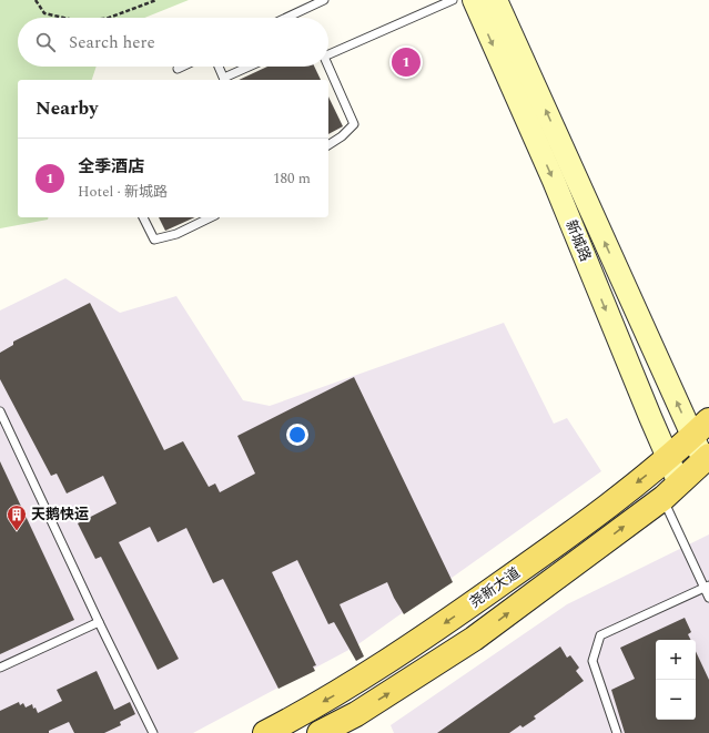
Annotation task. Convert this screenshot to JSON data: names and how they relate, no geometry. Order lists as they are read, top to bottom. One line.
{"streets":{"main road":["新城路","尧新大道"]},"crossings":[["新城路","尧新大道"]],"places":{"building":["天鹅快运"]},"page":{"search":"Search here","pins":"1","heading":"Nearby","list":[{"mark":"1","name":"全季酒店","note":"Hotel · 新城路","value":"180 m"}],"map_buttons":["+","−"]}}
